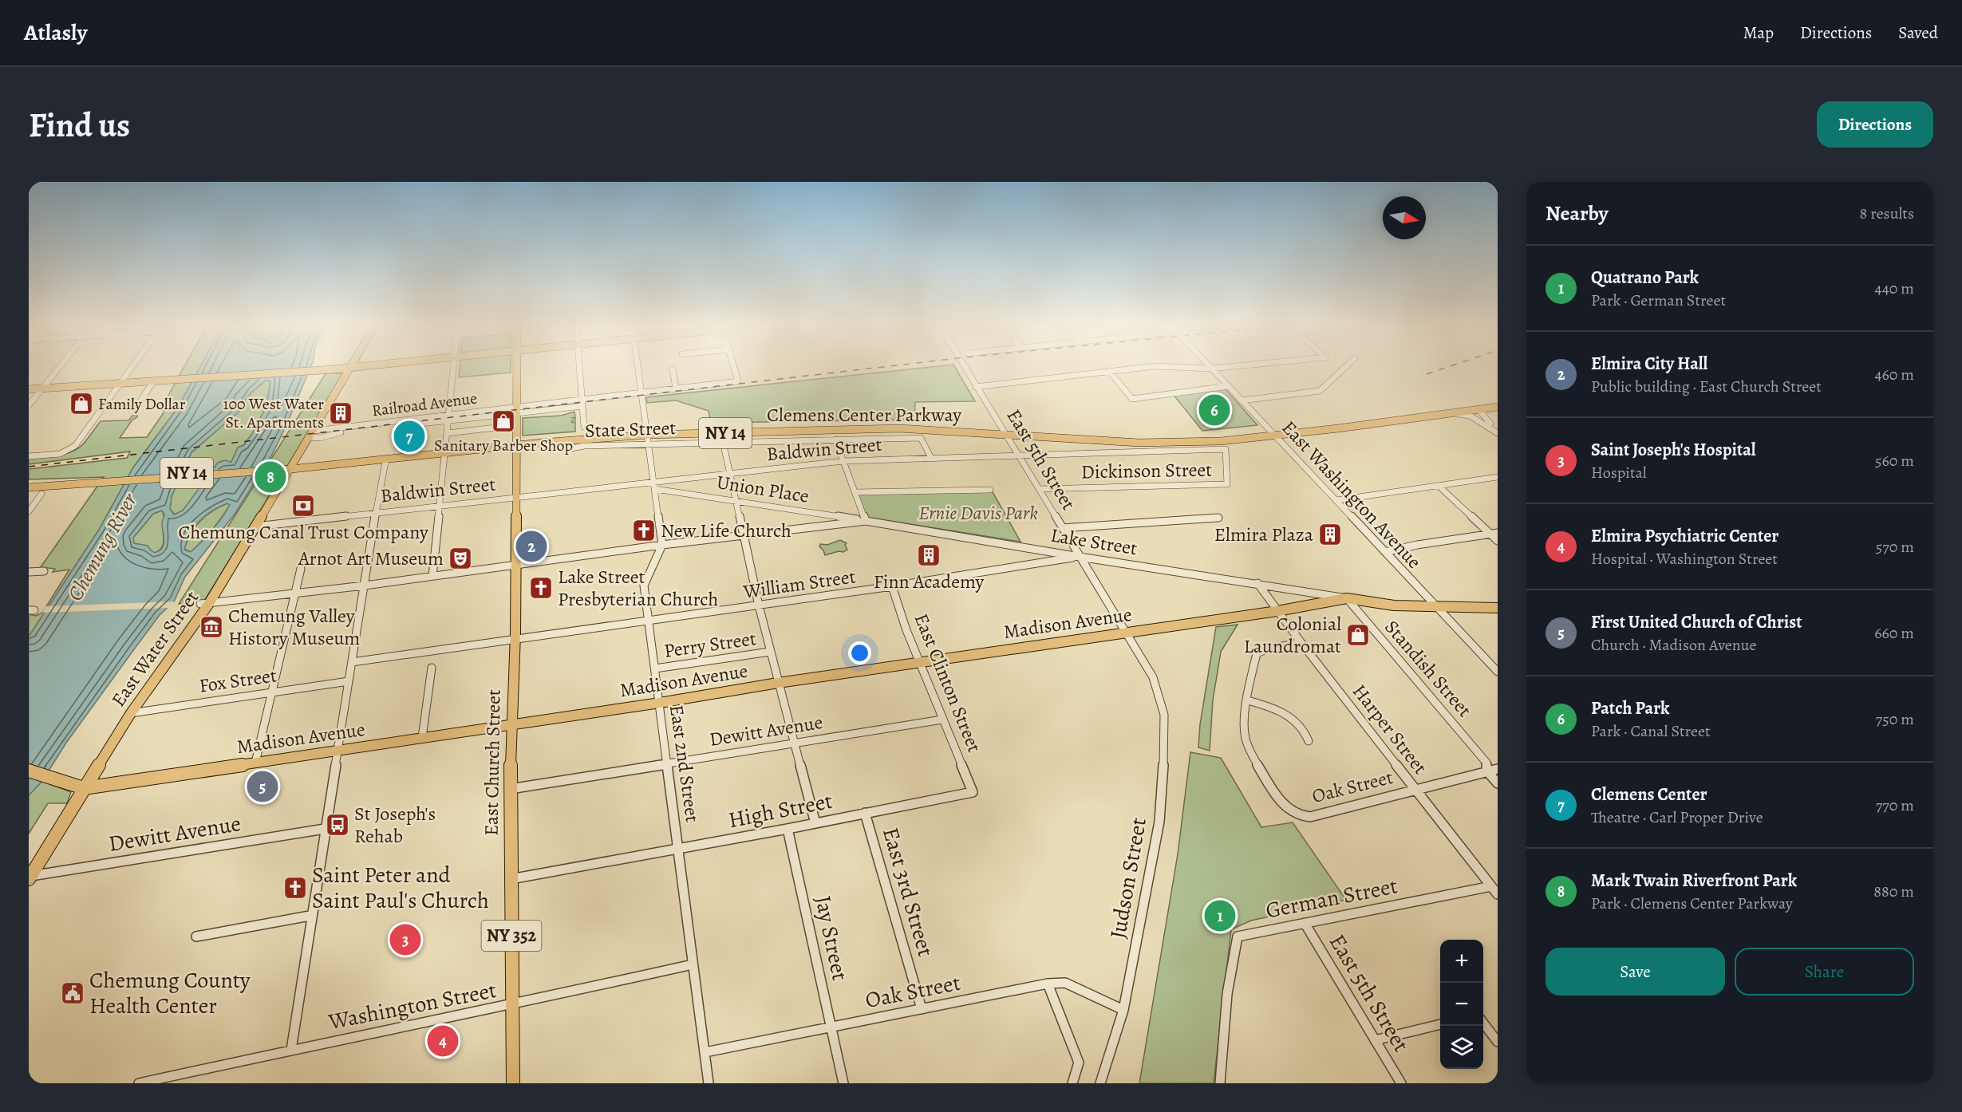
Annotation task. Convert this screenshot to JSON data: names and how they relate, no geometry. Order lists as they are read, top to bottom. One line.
{"streets":{"main road":["Clemens Center Parkway","NY 14","Lake Street","Madison Avenue","East Water Street","East Church Street","NY 352"],"street":["Railroad Avenue","State Street","Baldwin Street","East 5th Street","Dickinson Street","Union Place","East Washington Avenue","William Street","Perry Street","Standish Street","Fox Street","East Clinton Street","Harper Street","Dewitt Avenue","East 2nd Street","Oak Street","High Street","Judson Street","East 3rd Street","German Street","Jay Street","Washington Street"]},"crossings":[["Railroad Avenue","East Water Street"],["Railroad Avenue","NY 352"],["Clemens Center Parkway","East 5th Street"],["Clemens Center Parkway","East Washington Avenue"],["Clemens Center Parkway","East Water Street"],["Clemens Center Parkway","East Church Street"],["Clemens Center Parkway","NY 352"],["State Street","Baldwin Street"],["Baldwin Street","East 5th Street"],["Baldwin Street","Dickinson Street"],["Baldwin Street","Union Place"],["Baldwin Street","East Water Street"],["Baldwin Street","East Church Street"],["East 5th Street","Dickinson Street"],["East 5th Street","Lake Street"],["East 5th Street","William Street"],["East 5th Street","Madison Avenue"],["East 5th Street","Judson Street"],["East 5th Street","German Street"],["Union Place","Lake Street"],["East Washington Avenue","Lake Street"],["Lake Street","William Street"],["Lake Street","Madison Avenue"],["Lake Street","East Water Street"],["Lake Street","Standish Street"],["Lake Street","Harper Street"],["Lake Street","East Church Street"],["Lake Street","East 2nd Street"],["William Street","East Clinton Street"],["William Street","East Church Street"],["William Street","East 2nd Street"],["Madison Avenue","East Water Street"],["Madison Avenue","Standish Street"],["Madison Avenue","East Clinton Street"],["Madison Avenue","Harper Street"],["Madison Avenue","East Church Street"],["Madison Avenue","East 2nd Street"],["Perry Street","East 2nd Street"],["East Water Street","Fox Street"],["East Water Street","Dewitt Avenue"],["Standish Street","Oak Street"],["East Clinton Street","Dewitt Avenue"],["East Clinton Street","High Street"],["Harper Street","Oak Street"],["Harper Street","German Street"],["Dewitt Avenue","East Church Street"],["Dewitt Avenue","East 2nd Street"],["East Church Street","High Street"],["East Church Street","NY 352"],["East Church Street","Washington Street"],["East 2nd Street","Oak Street"],["East 2nd Street","High Street"],["East 2nd Street","Washington Street"],["Oak Street","Judson Street"],["Oak Street","East 3rd Street"],["Oak Street","Jay Street"],["High Street","East 3rd Street"],["High Street","Jay Street"]],"water":["Chemung River"],"parks":["Ernie Davis Park"],"places":{"shop":["Family Dollar","Sanitary Barber Shop","Colonial Laundromat"],"building":["100 West Water St. Apartments","Elmira Plaza","Finn Academy"],"bank":["Chemung Canal Trust Company"],"church":["New Life Church","Lake Street Presbyterian Church","Saint Peter and Saint Paul's Church"],"theatre":["Arnot Art Museum"],"museum":["Chemung Valley History Museum"],"bus stop":["St Joseph's Rehab"],"public building":["Chemung County Health Center"]},"north":"right","page":{"header":"Atlasly","nav":["Map","Directions","Saved"],"buttons":["Directions",["Save","Share"]],"title":"Find us","heading":["Nearby","8 results"],"list":[{"mark":"1","name":"Quatrano Park","note":"Park · German Street","value":"440 m"},{"mark":"2","name":"Elmira City Hall","note":"Public building · East Church Street","value":"460 m"},{"mark":"3","name":"Saint Joseph's Hospital","note":"Hospital","value":"560 m"},{"mark":"4","name":"Elmira Psychiatric Center","note":"Hospital · Washington Street","value":"570 m"},{"mark":"5","name":"First United Church of Christ","note":"Church · Madison Avenue","value":"660 m"},{"mark":"6","name":"Patch Park","note":"Park · Canal Street","value":"750 m"},{"mark":"7","name":"Clemens Center","note":"Theatre · Carl Proper Drive","value":"770 m"},{"mark":"8","name":"Mark Twain Riverfront Park","note":"Park · Clemens Center Parkway","value":"880 m"}],"pins":["6","7","8","2","5","1","3","4"],"map_buttons":["+","−"]}}
